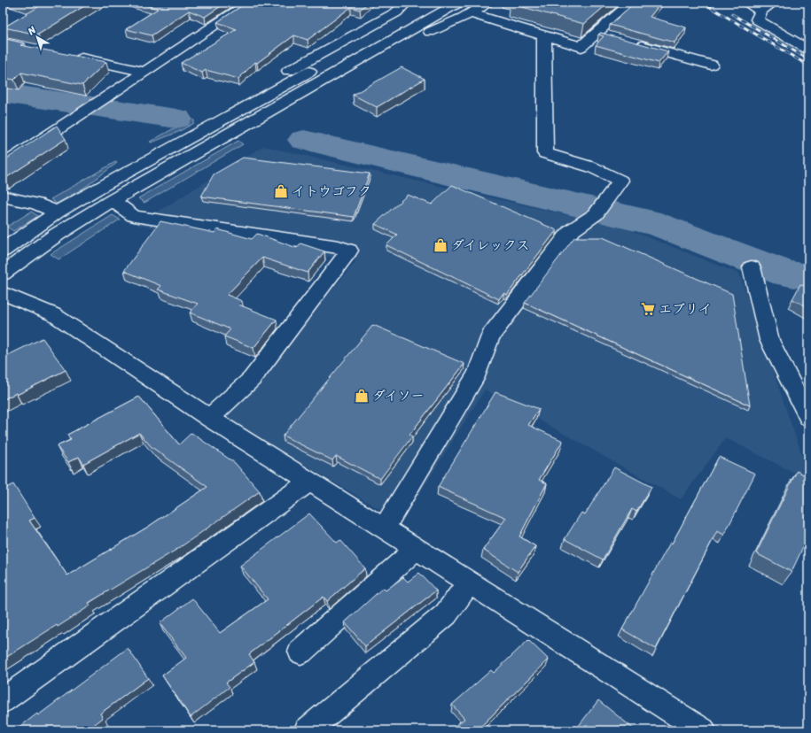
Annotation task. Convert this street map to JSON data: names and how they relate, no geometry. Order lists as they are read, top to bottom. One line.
{"places":{"shop":["イトウゴフク","ダイレックス","ダイソー"],"supermarket":["エブリイ"]},"north":"top left"}
